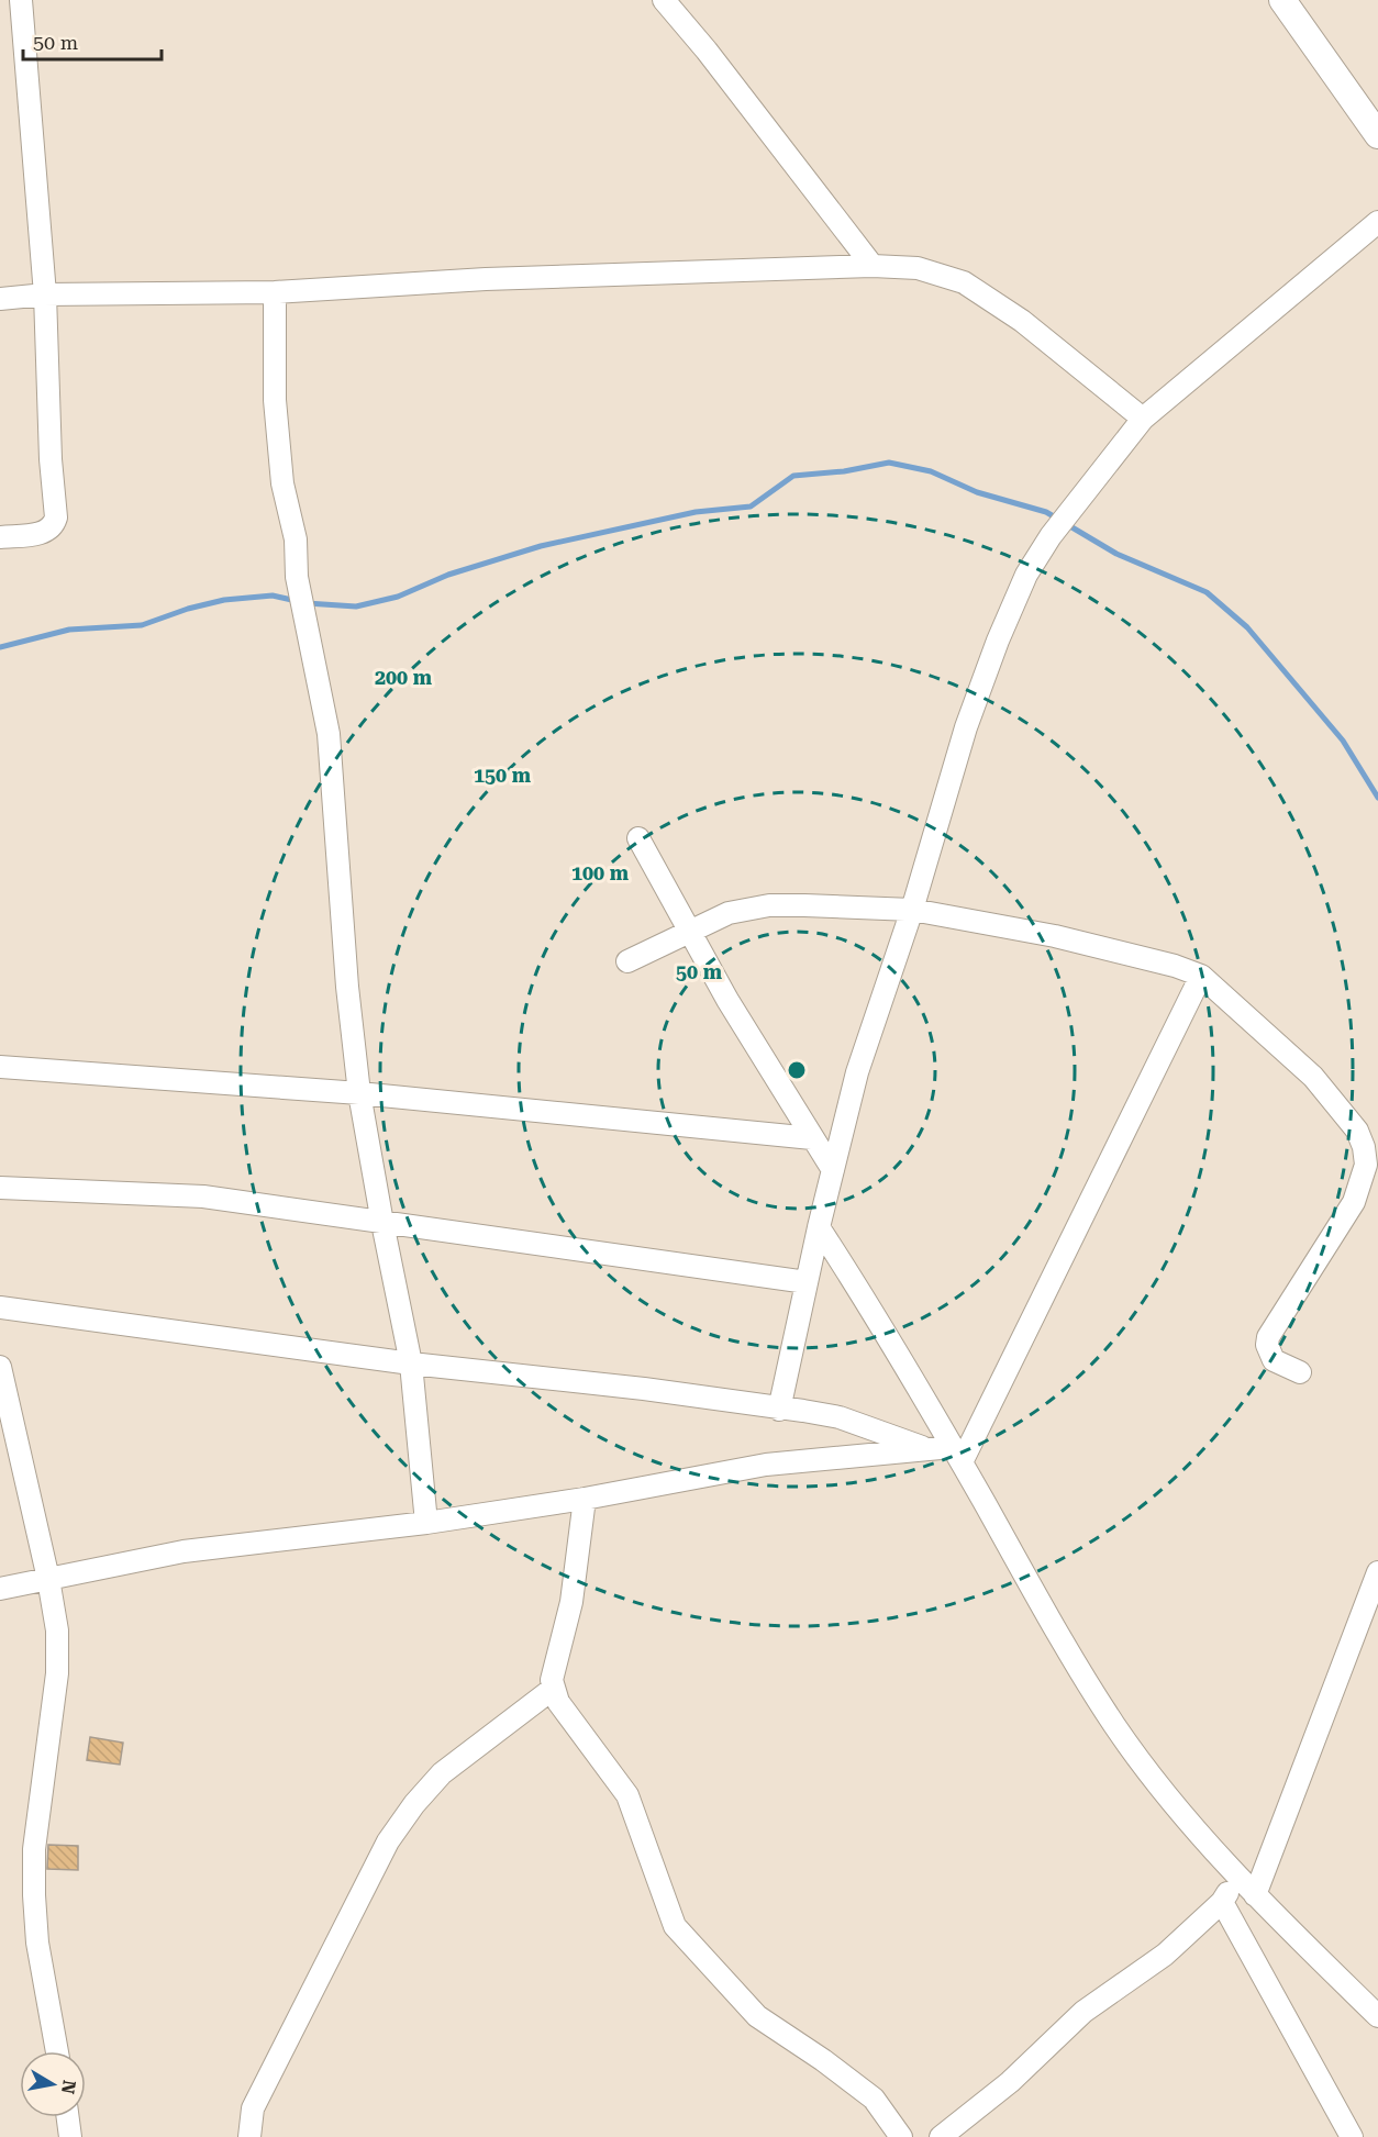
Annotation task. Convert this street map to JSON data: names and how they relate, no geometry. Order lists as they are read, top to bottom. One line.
{"scale_bar":"50 m","north":"right","rings":["200 m","150 m","100 m","50 m"]}
